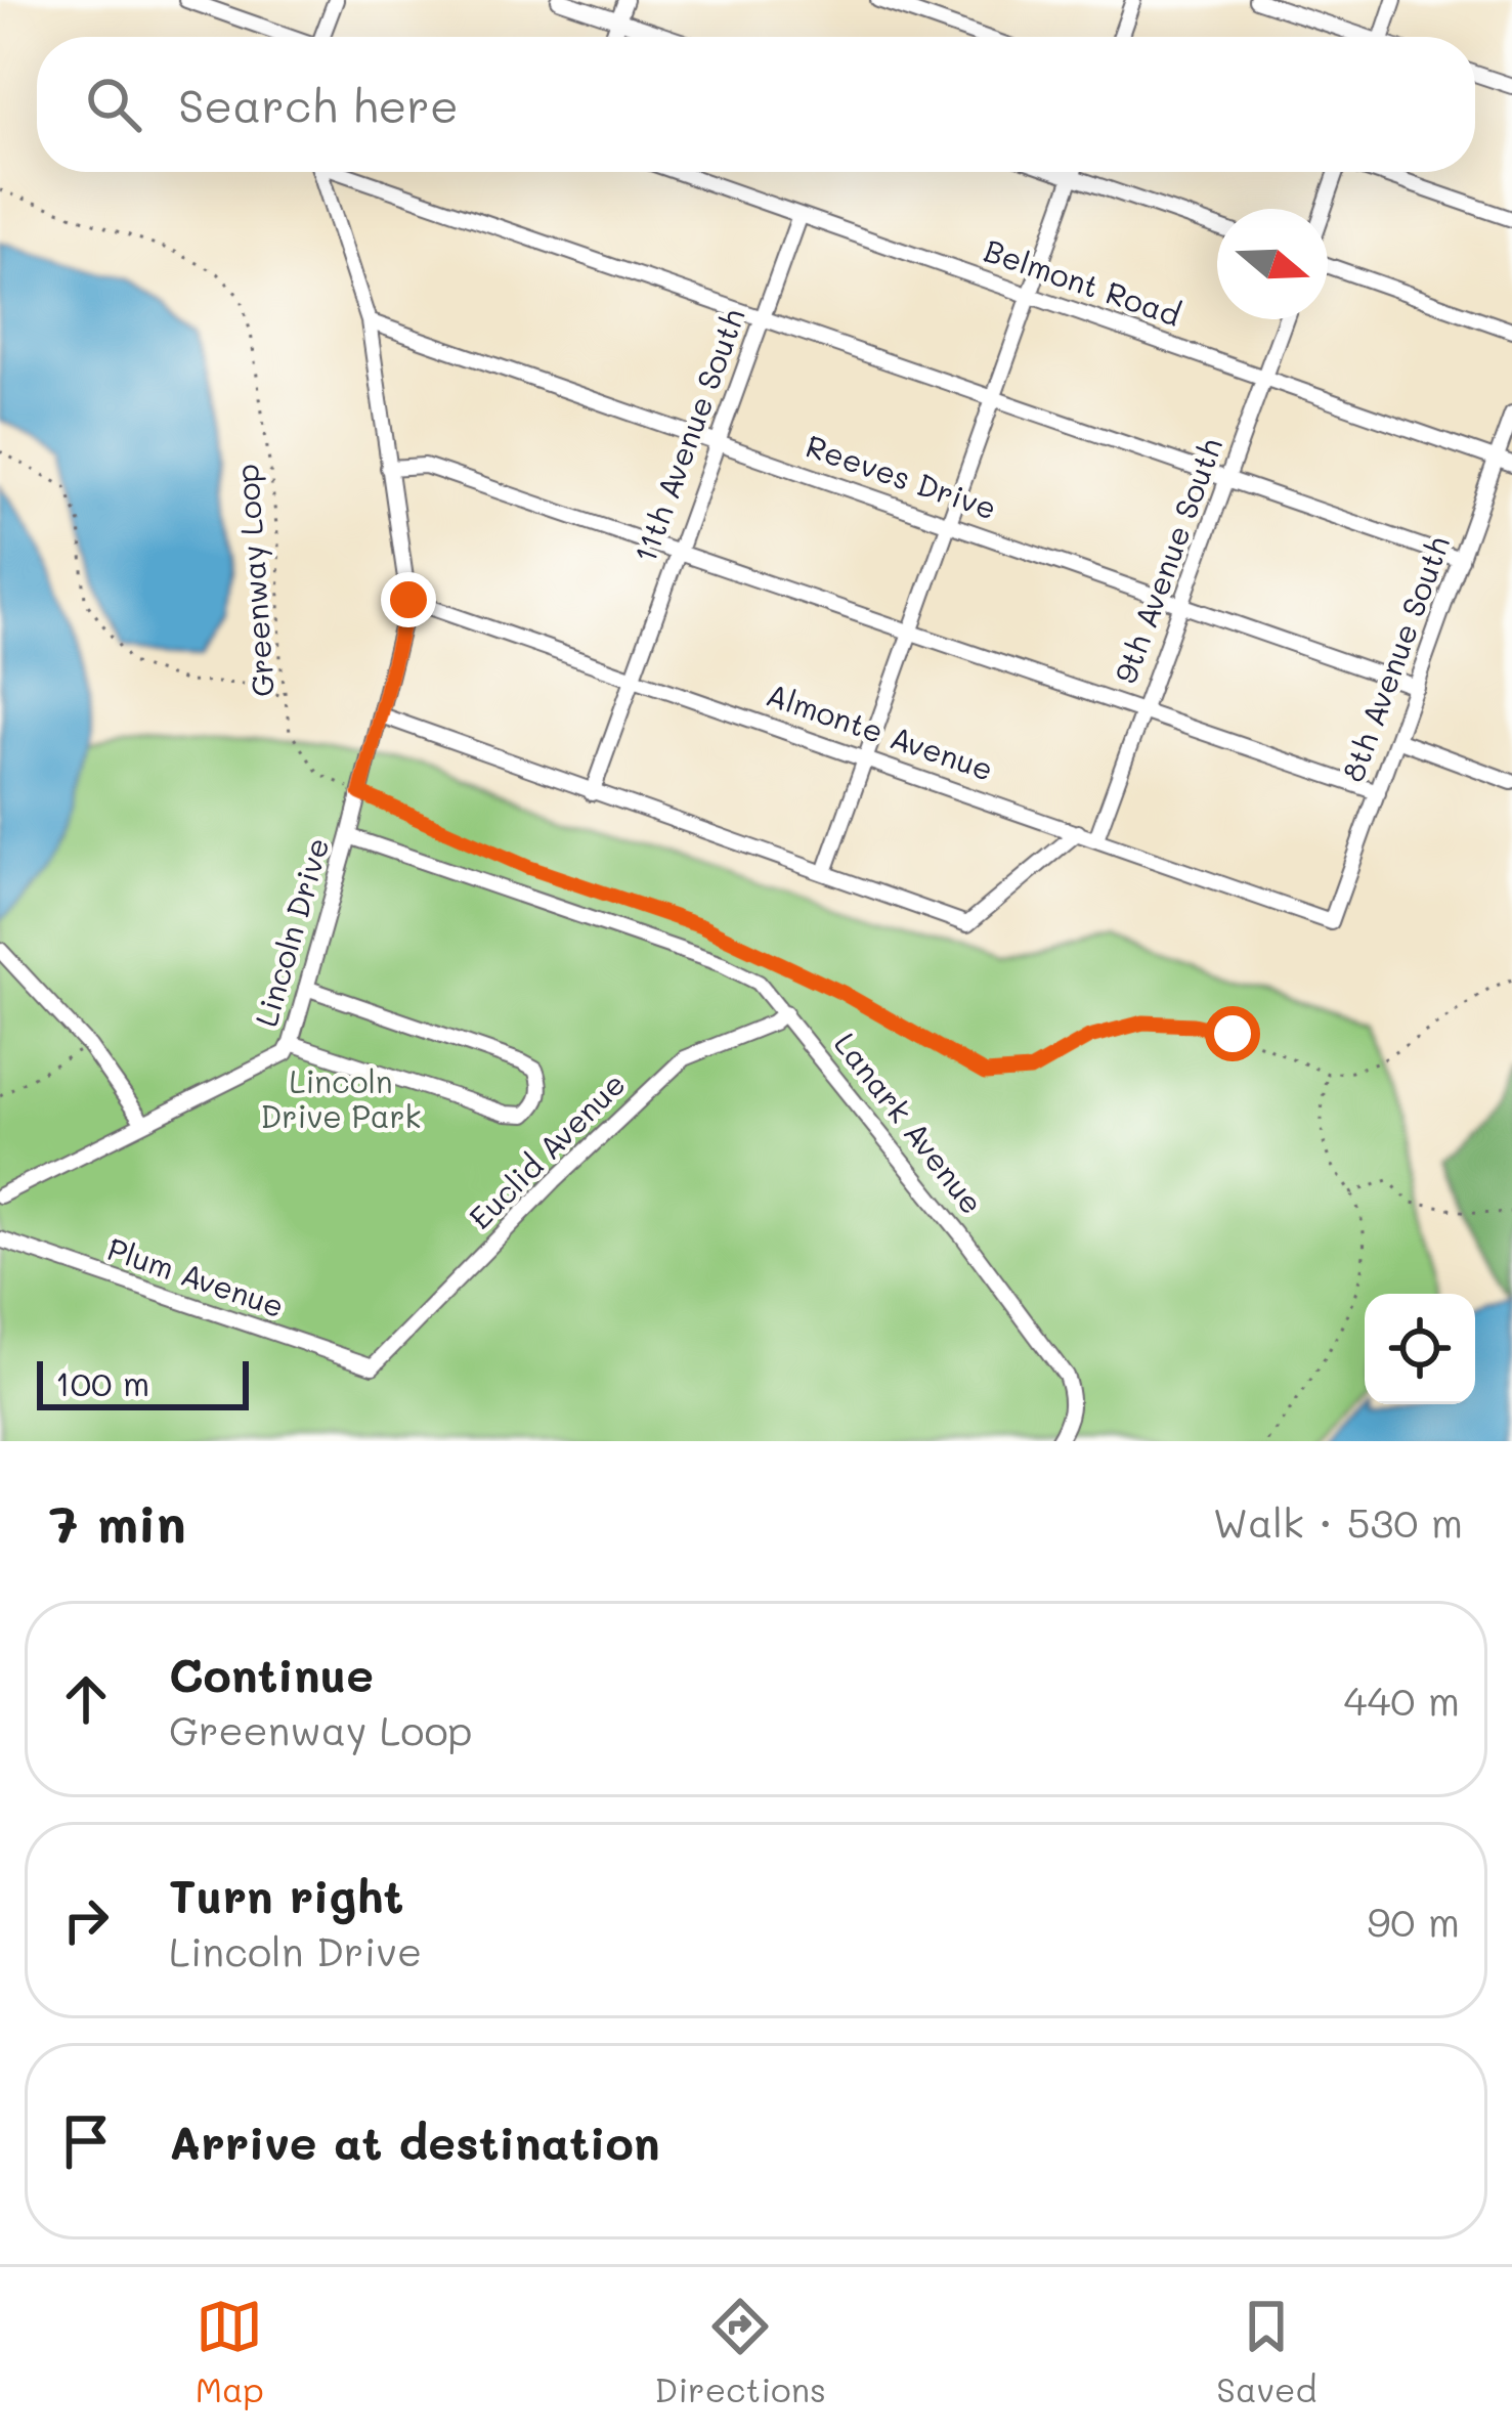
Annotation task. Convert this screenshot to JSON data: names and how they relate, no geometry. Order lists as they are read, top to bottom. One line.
{"streets":{"street":["Belmont Road","11th Avenue South","Reeves Drive","9th Avenue South","8th Avenue South","Almonte Avenue","Lincoln Drive","Lanark Avenue","Euclid Avenue","Plum Avenue"],"path":["Greenway Loop"]},"crossings":[["Belmont Road","11th Avenue South"],["Belmont Road","9th Avenue South"],["Belmont Road","8th Avenue South"],["11th Avenue South","Reeves Drive"],["11th Avenue South","Almonte Avenue"],["Reeves Drive","9th Avenue South"],["Reeves Drive","8th Avenue South"],["Reeves Drive","Lincoln Drive"],["9th Avenue South","Almonte Avenue"],["Greenway Loop","Lincoln Drive"],["8th Avenue South","Almonte Avenue"],["Almonte Avenue","Lincoln Drive"],["Lincoln Drive","Lanark Avenue"],["Lanark Avenue","Euclid Avenue"],["Euclid Avenue","Plum Avenue"]],"parks":["Lincoln Drive Park"],"scale_bar":"100 m","north":"right","page":{"search":"Search here","scale":"100 m","heading":["7 min","Walk · 530 m"],"list":[["Continue","Greenway Loop","440 m"],["Turn right","Lincoln Drive","90 m"],"Arrive at destination"],"nav":["Map","Directions","Saved"]}}
